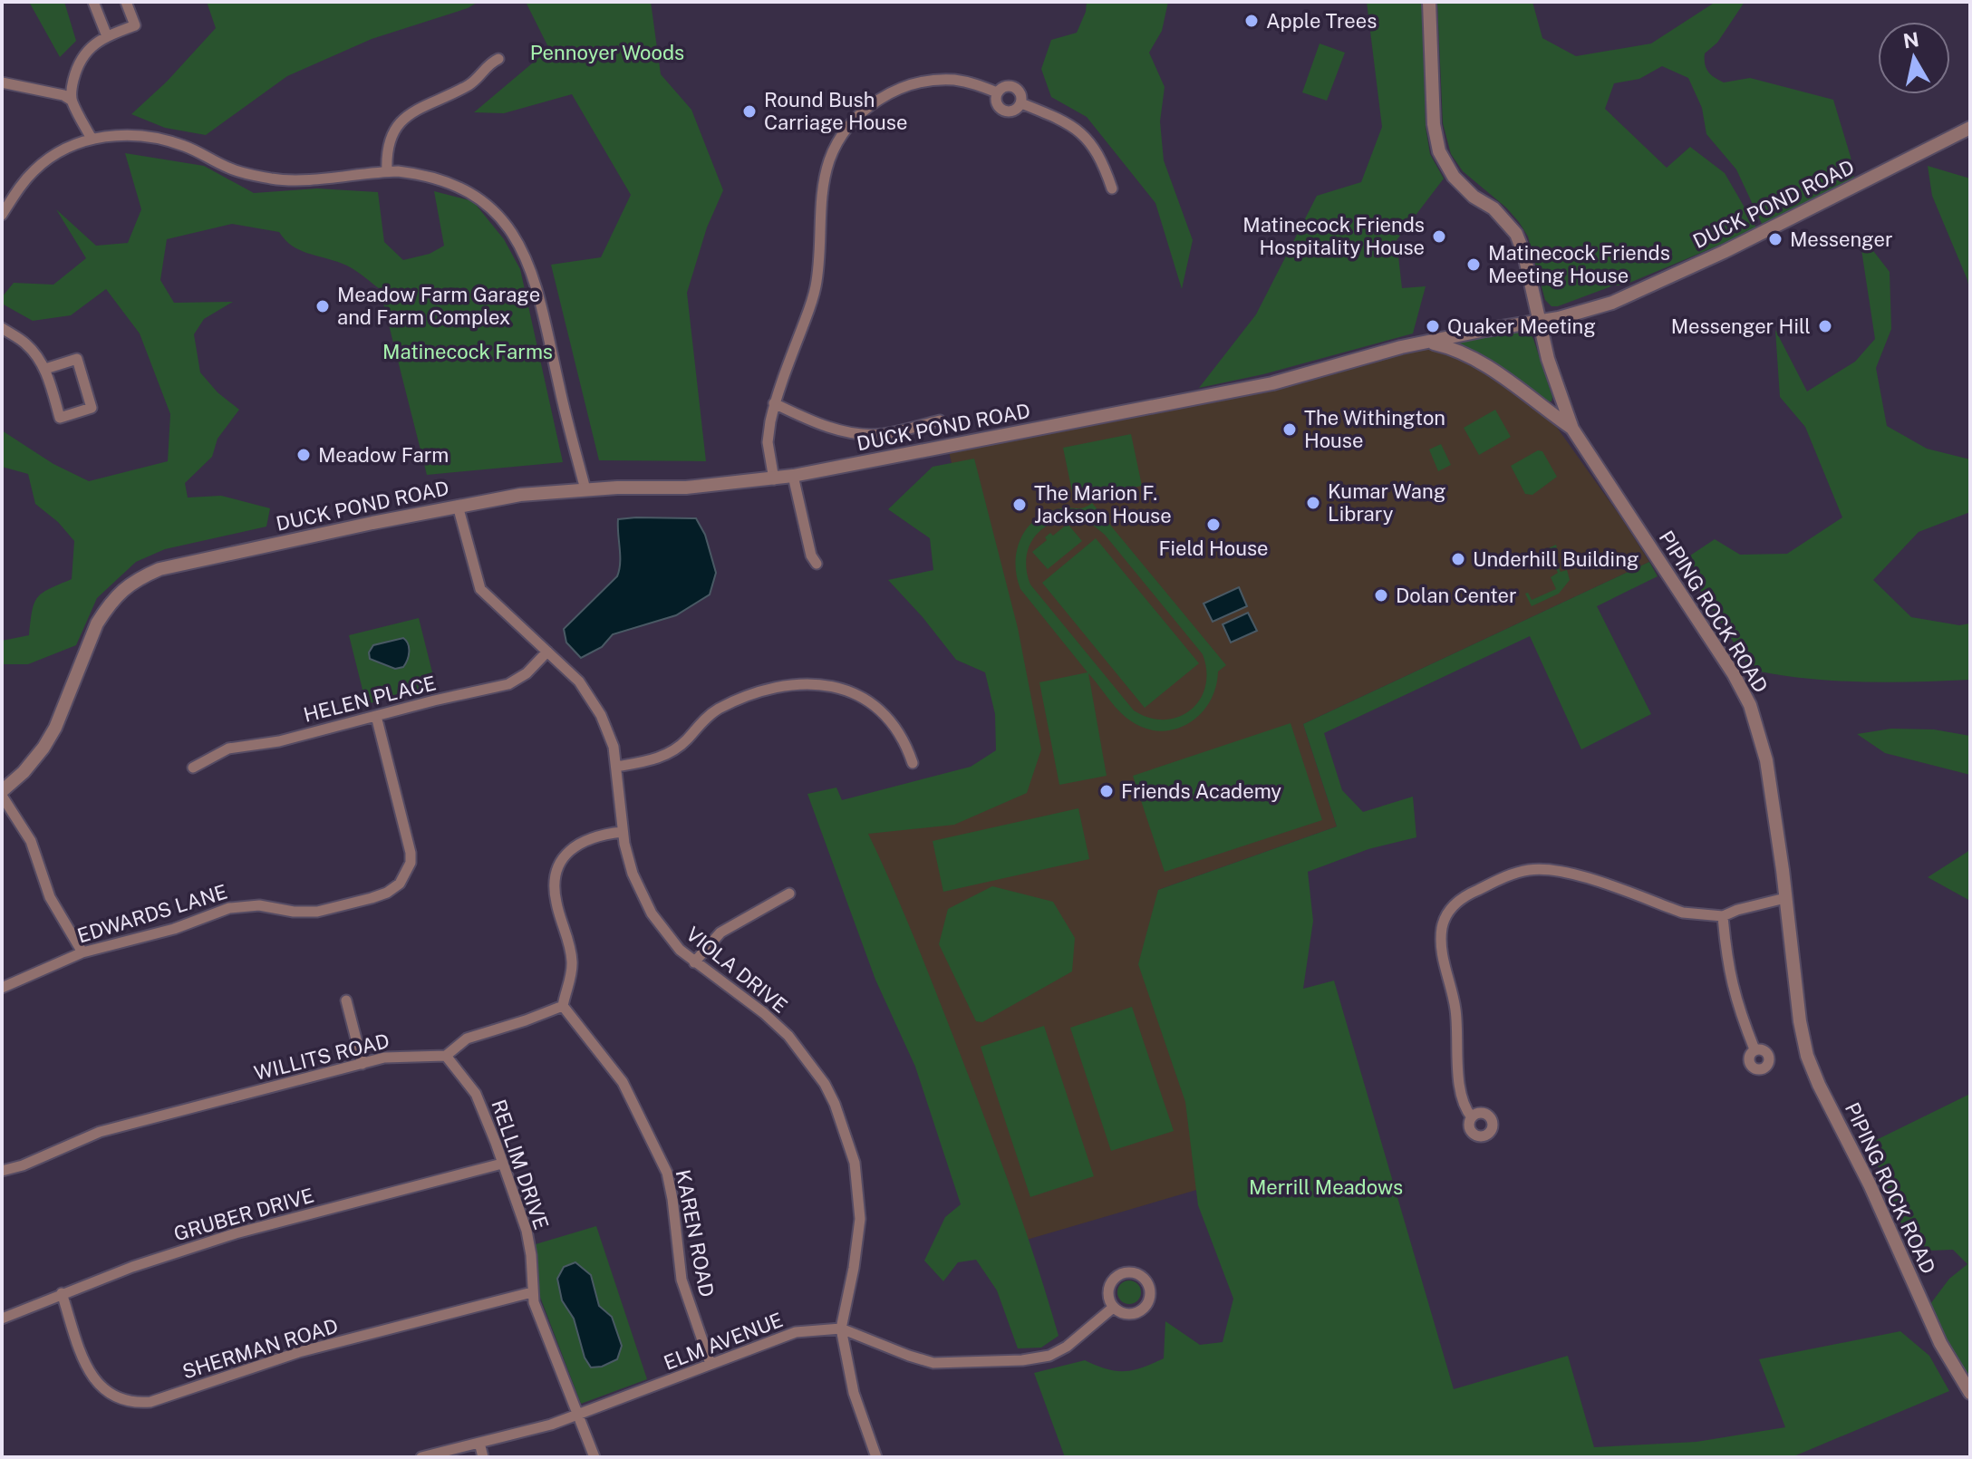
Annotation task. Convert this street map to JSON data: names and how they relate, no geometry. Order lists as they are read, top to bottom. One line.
{"streets":{"street":["DUCK POND ROAD","PIPING ROCK ROAD","HELEN PLACE","EDWARDS LANE","VIOLA DRIVE","WILLITS ROAD","RELLIM DRIVE","GRUBER DRIVE","KAREN ROAD","ELM AVENUE","SHERMAN ROAD"]},"crossings":[["DUCK POND ROAD","PIPING ROCK ROAD"],["DUCK POND ROAD","VIOLA DRIVE"],["HELEN PLACE","EDWARDS LANE"],["HELEN PLACE","VIOLA DRIVE"],["VIOLA DRIVE","ELM AVENUE"],["WILLITS ROAD","RELLIM DRIVE"],["RELLIM DRIVE","GRUBER DRIVE"],["RELLIM DRIVE","ELM AVENUE"],["RELLIM DRIVE","SHERMAN ROAD"],["GRUBER DRIVE","SHERMAN ROAD"],["KAREN ROAD","ELM AVENUE"]],"parks":["Pennoyer Woods","Matinecock Farms","Merrill Meadows"],"places":["Apple Trees","Round Bush Carriage House","Matinecock Friends Hospitality House","Messenger","Matinecock Friends Meeting House","Meadow Farm Garage and Farm Complex","Quaker Meeting","Messenger Hill","The Withington House","Meadow Farm","Kumar Wang Library","The Marion F. Jackson House","Field House","Underhill Building","Dolan Center","Friends Academy"],"north":"top"}
